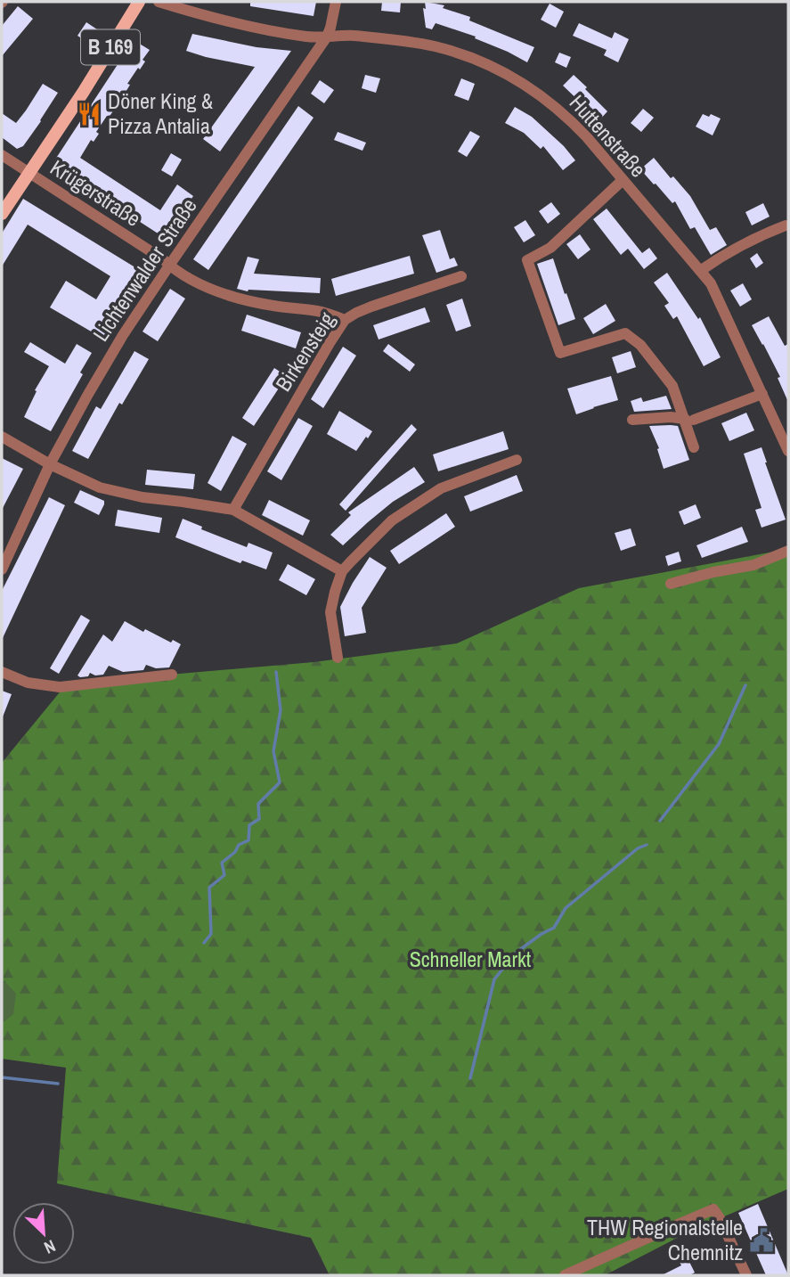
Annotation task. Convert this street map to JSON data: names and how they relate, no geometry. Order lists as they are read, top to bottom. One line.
{"streets":{"main road":["B 169"],"street":["Huttenstraße","Krügerstraße","Lichtenwalder Straße","Birkensteig"]},"crossings":[["B 169","Krügerstraße"],["Huttenstraße","Lichtenwalder Straße"],["Krügerstraße","Lichtenwalder Straße"],["Krügerstraße","Birkensteig"]],"parks":["Schneller Markt"],"places":{"restaurant":["Döner King & Pizza Antalia"],"public building":["THW Regionalstelle Chemnitz"]},"north":"bottom right"}
